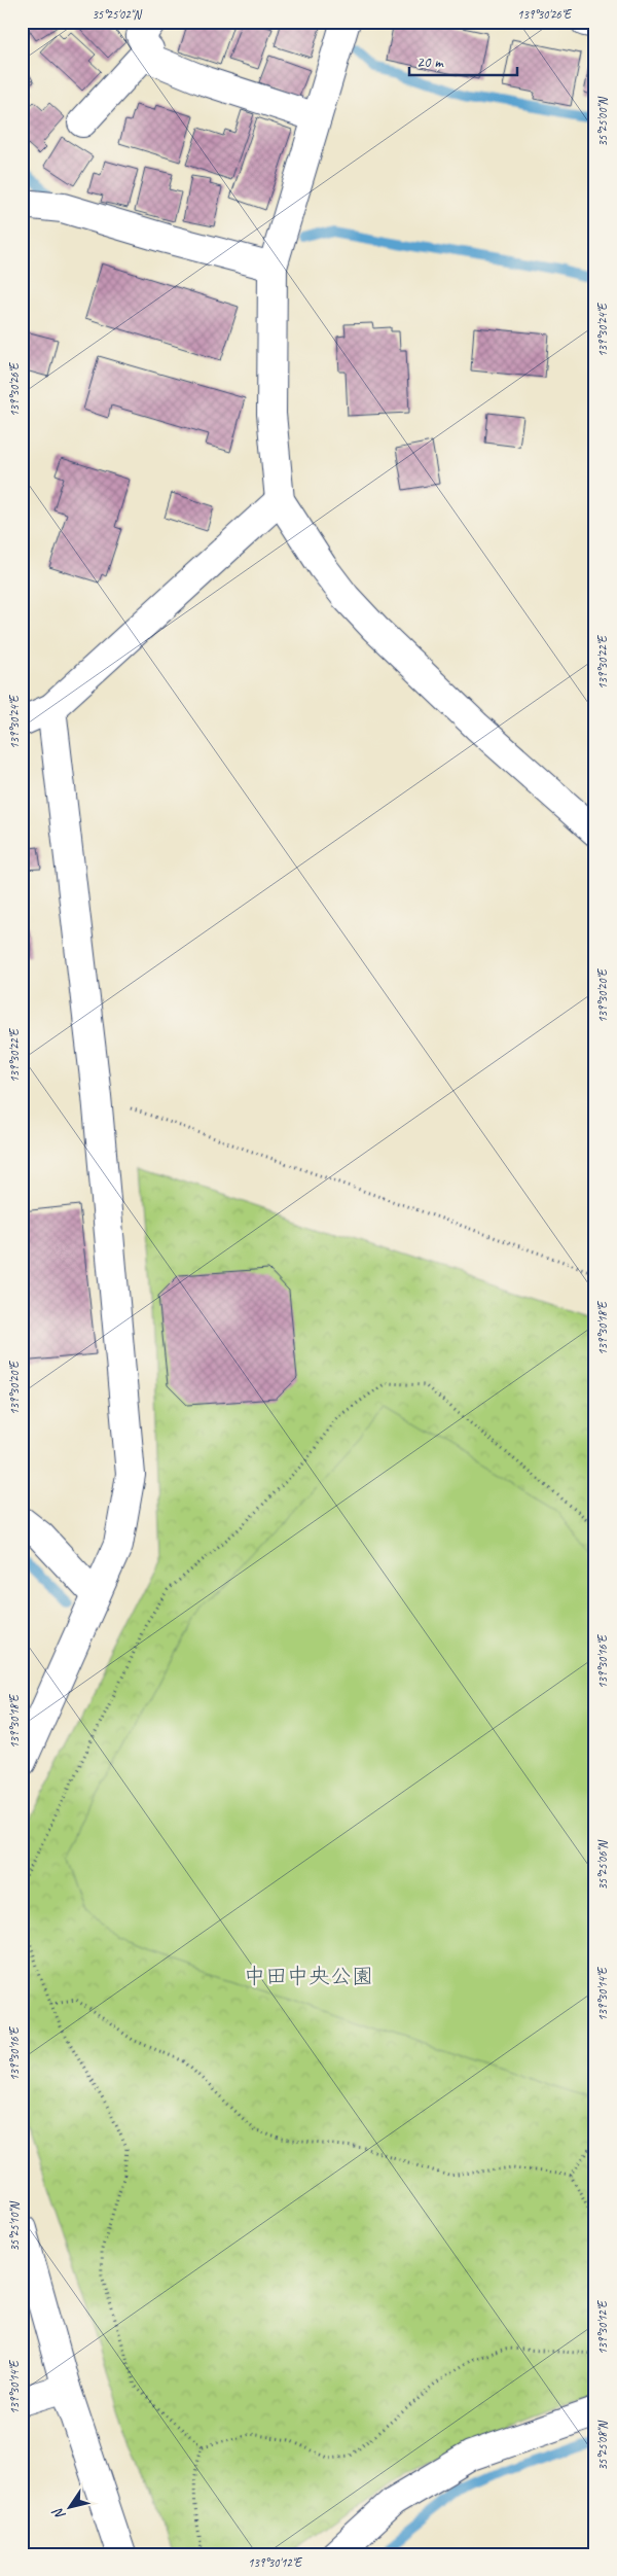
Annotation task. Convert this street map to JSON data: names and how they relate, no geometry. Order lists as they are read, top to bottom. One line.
{"parks":["中田中央公園"],"scale_bar":"20 m","north":"bottom left","coordinates":["35°25'02\"N","139°30'26\"E","35°25'00\"N","139°30'24\"E","139°30'22\"E","139°30'20\"E","139°30'18\"E","139°30'16\"E","35°25'06\"N","139°30'14\"E","35°25'10\"N","139°30'12\"E","35°25'08\"N"]}
